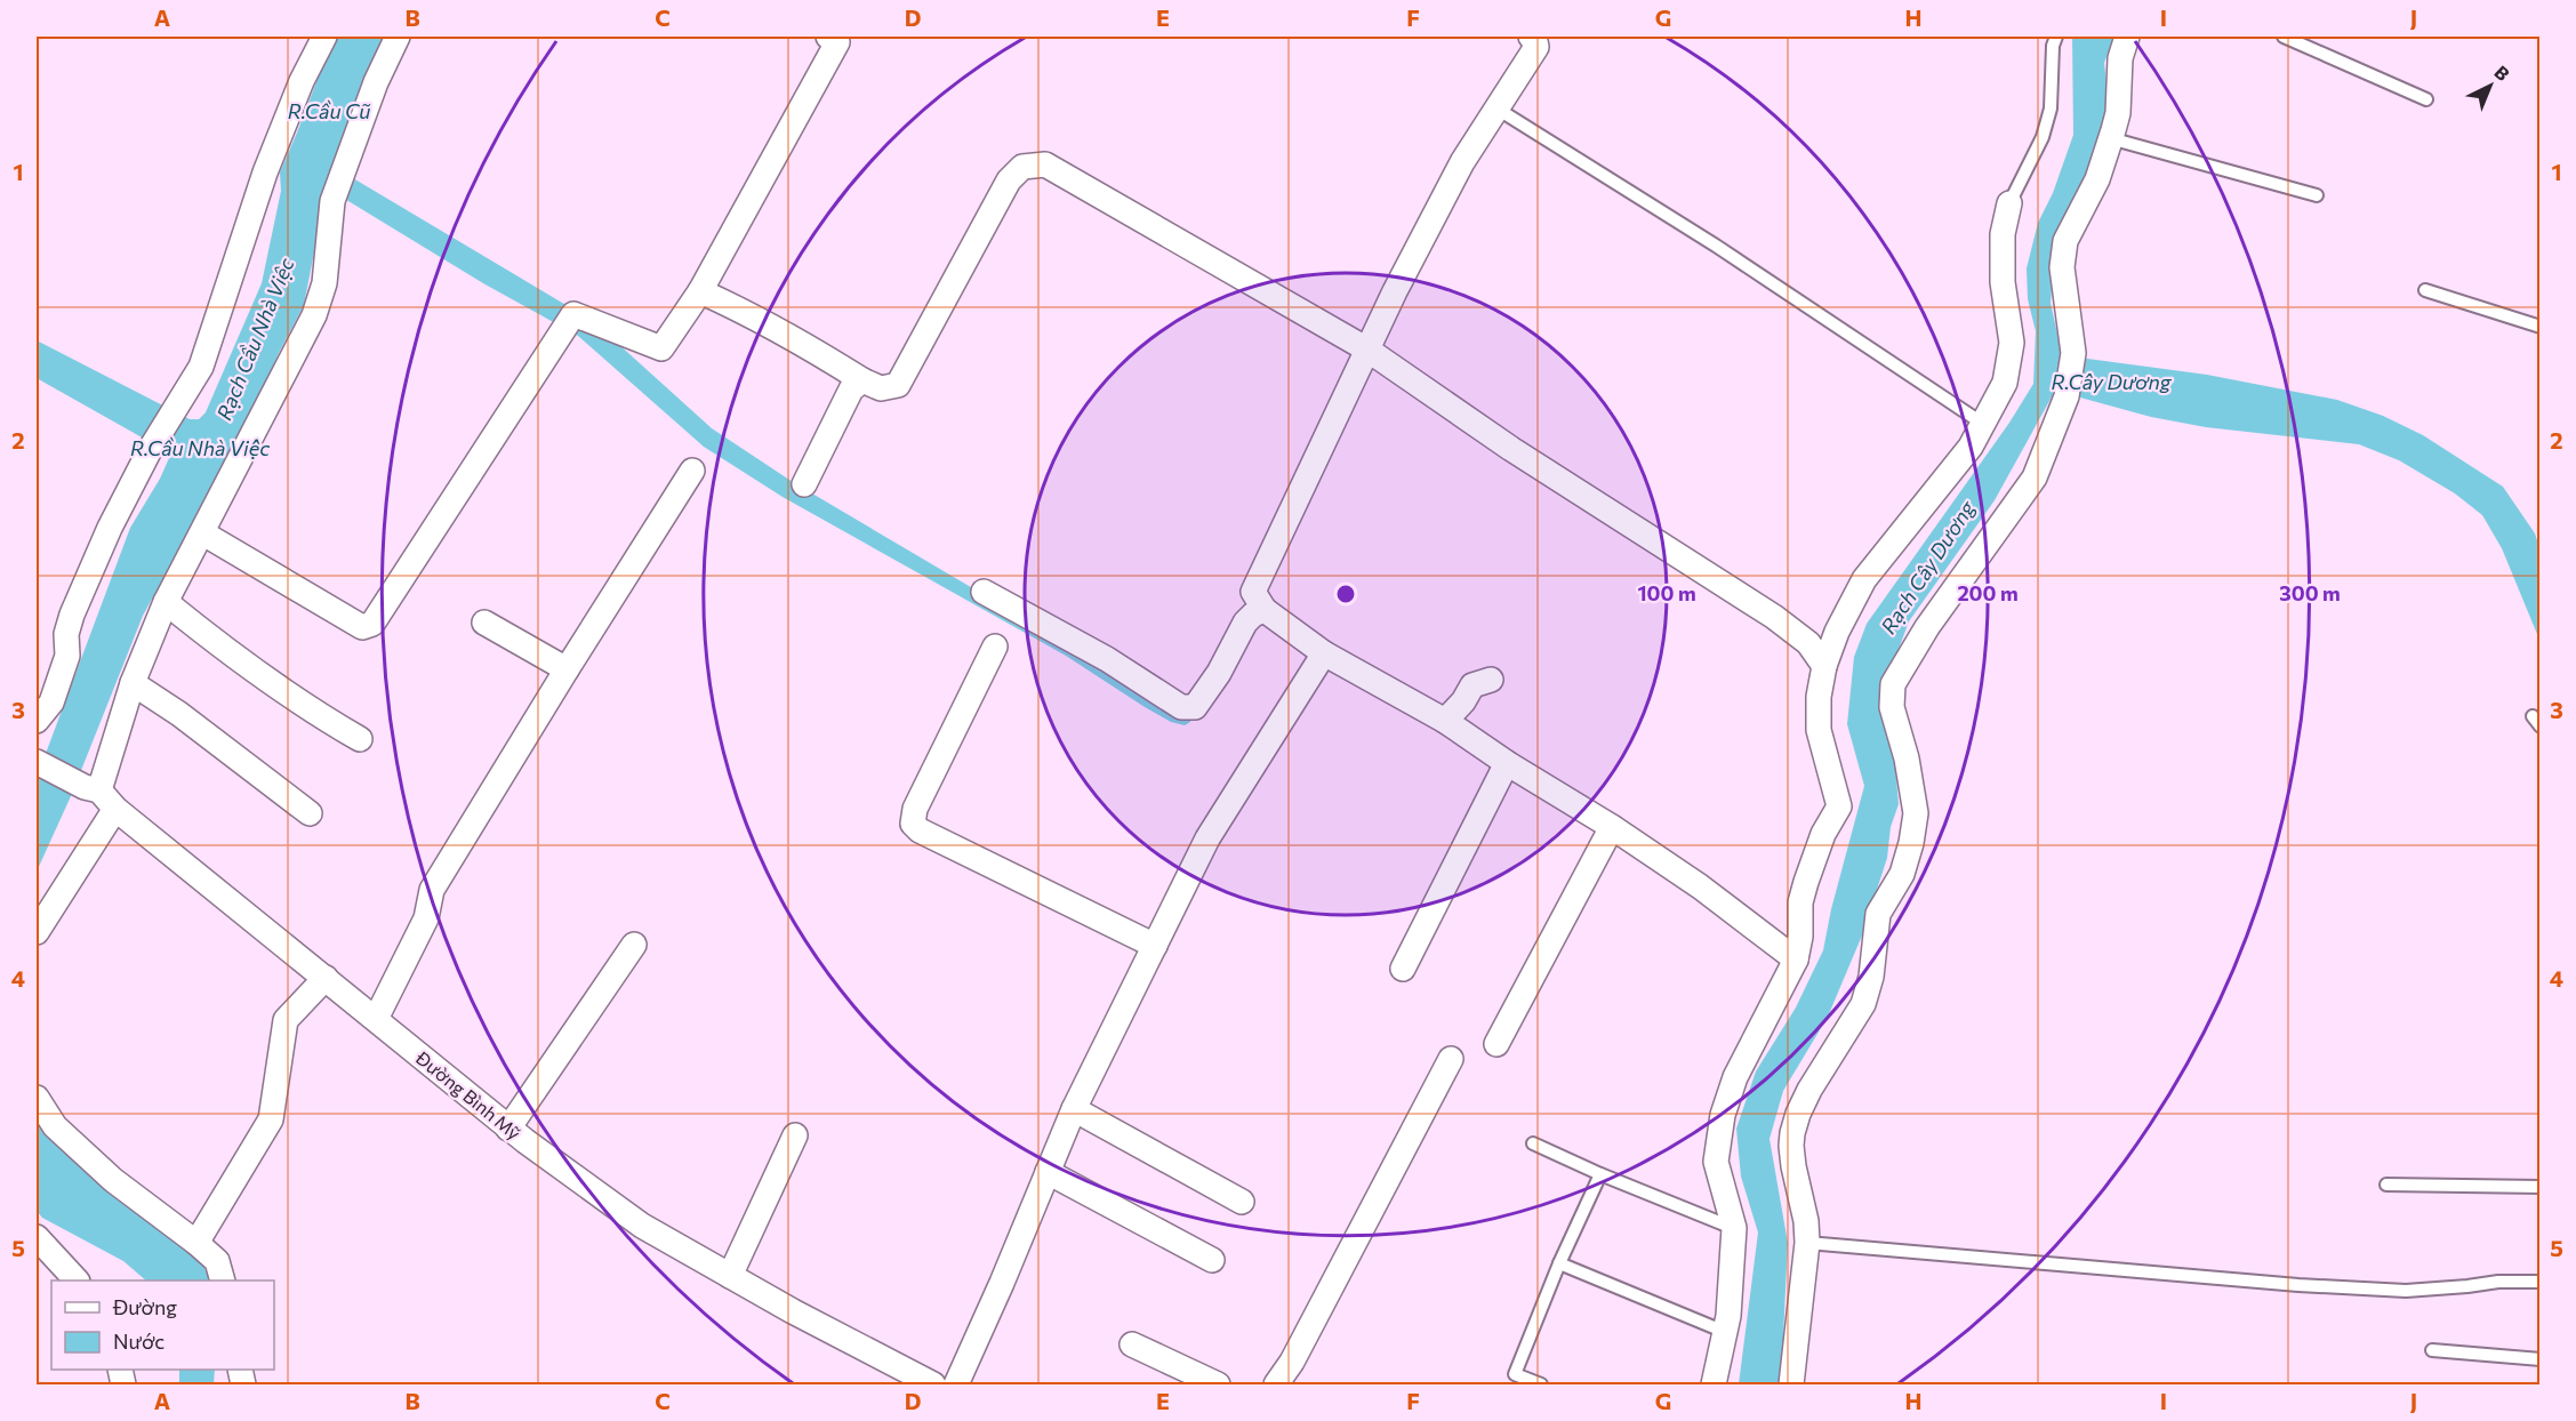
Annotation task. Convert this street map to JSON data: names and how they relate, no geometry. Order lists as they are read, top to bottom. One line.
{"streets":{"street":["Đường Bình Mỹ"]},"water":["R.Cầu Cũ","Rạch Cầu Nhà Việc","R.Cây Dương","R.Cầu Nhà Việc","Rạch Cây Dương"],"legend":["Đường","Nước"],"north":"top right","grid":{"columns":["A","B","C","D","E","F","G","H","I","J"],"rows":["1","2","3","4","5"]},"rings":["100 m","200 m","300 m"]}
